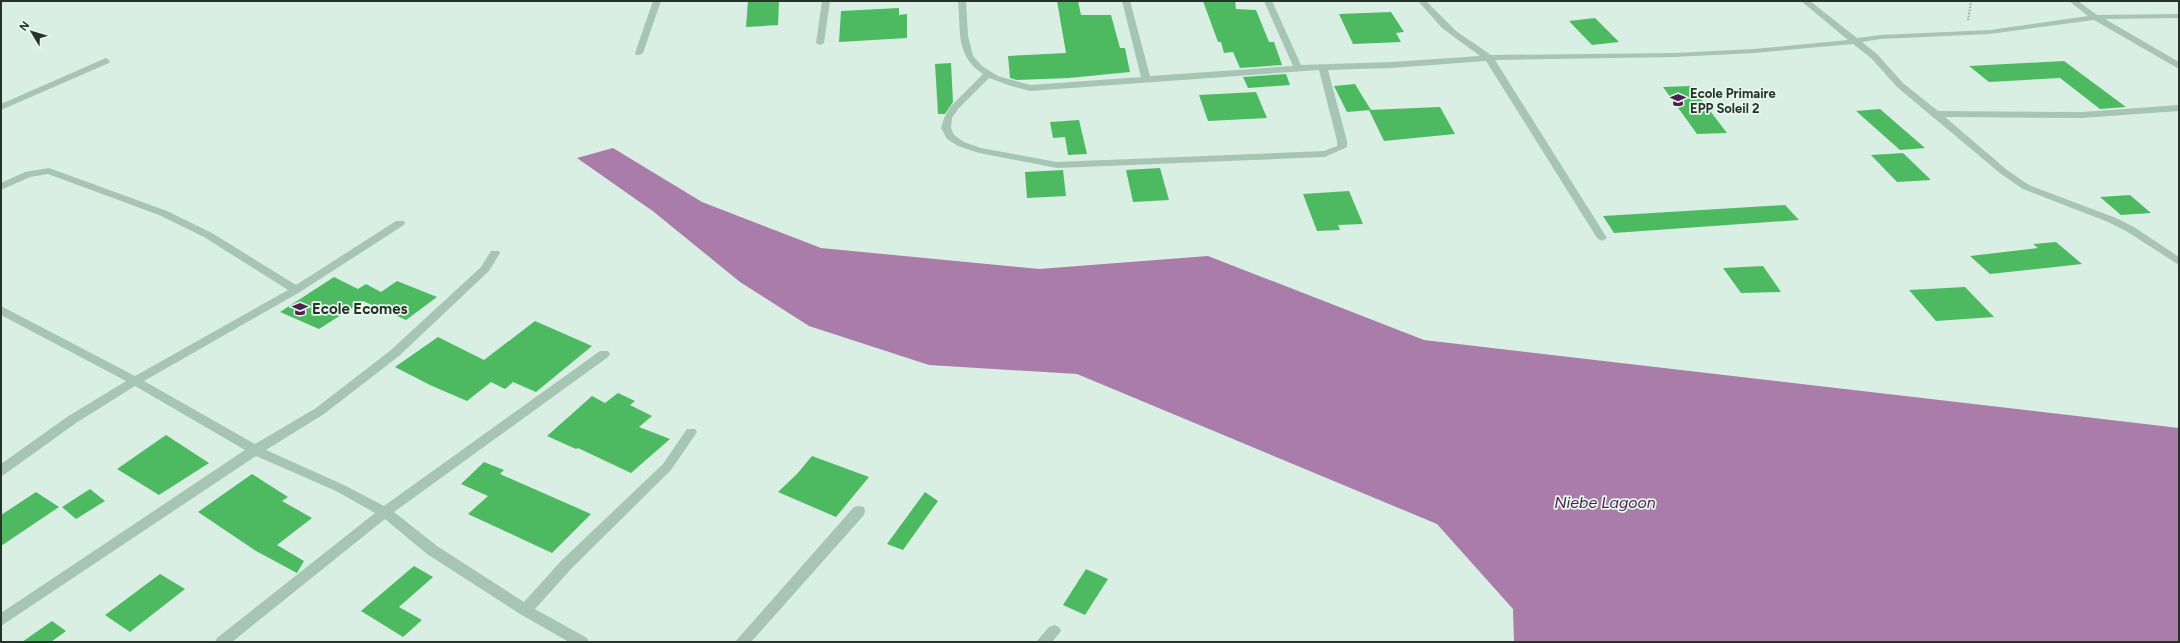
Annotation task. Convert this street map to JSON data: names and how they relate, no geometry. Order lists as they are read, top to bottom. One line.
{"water":["Niebe Lagoon"],"places":{"school or university":["Ecole Primaire EPP Soleil 2","Ecole Ecomes"]},"north":"top left"}
